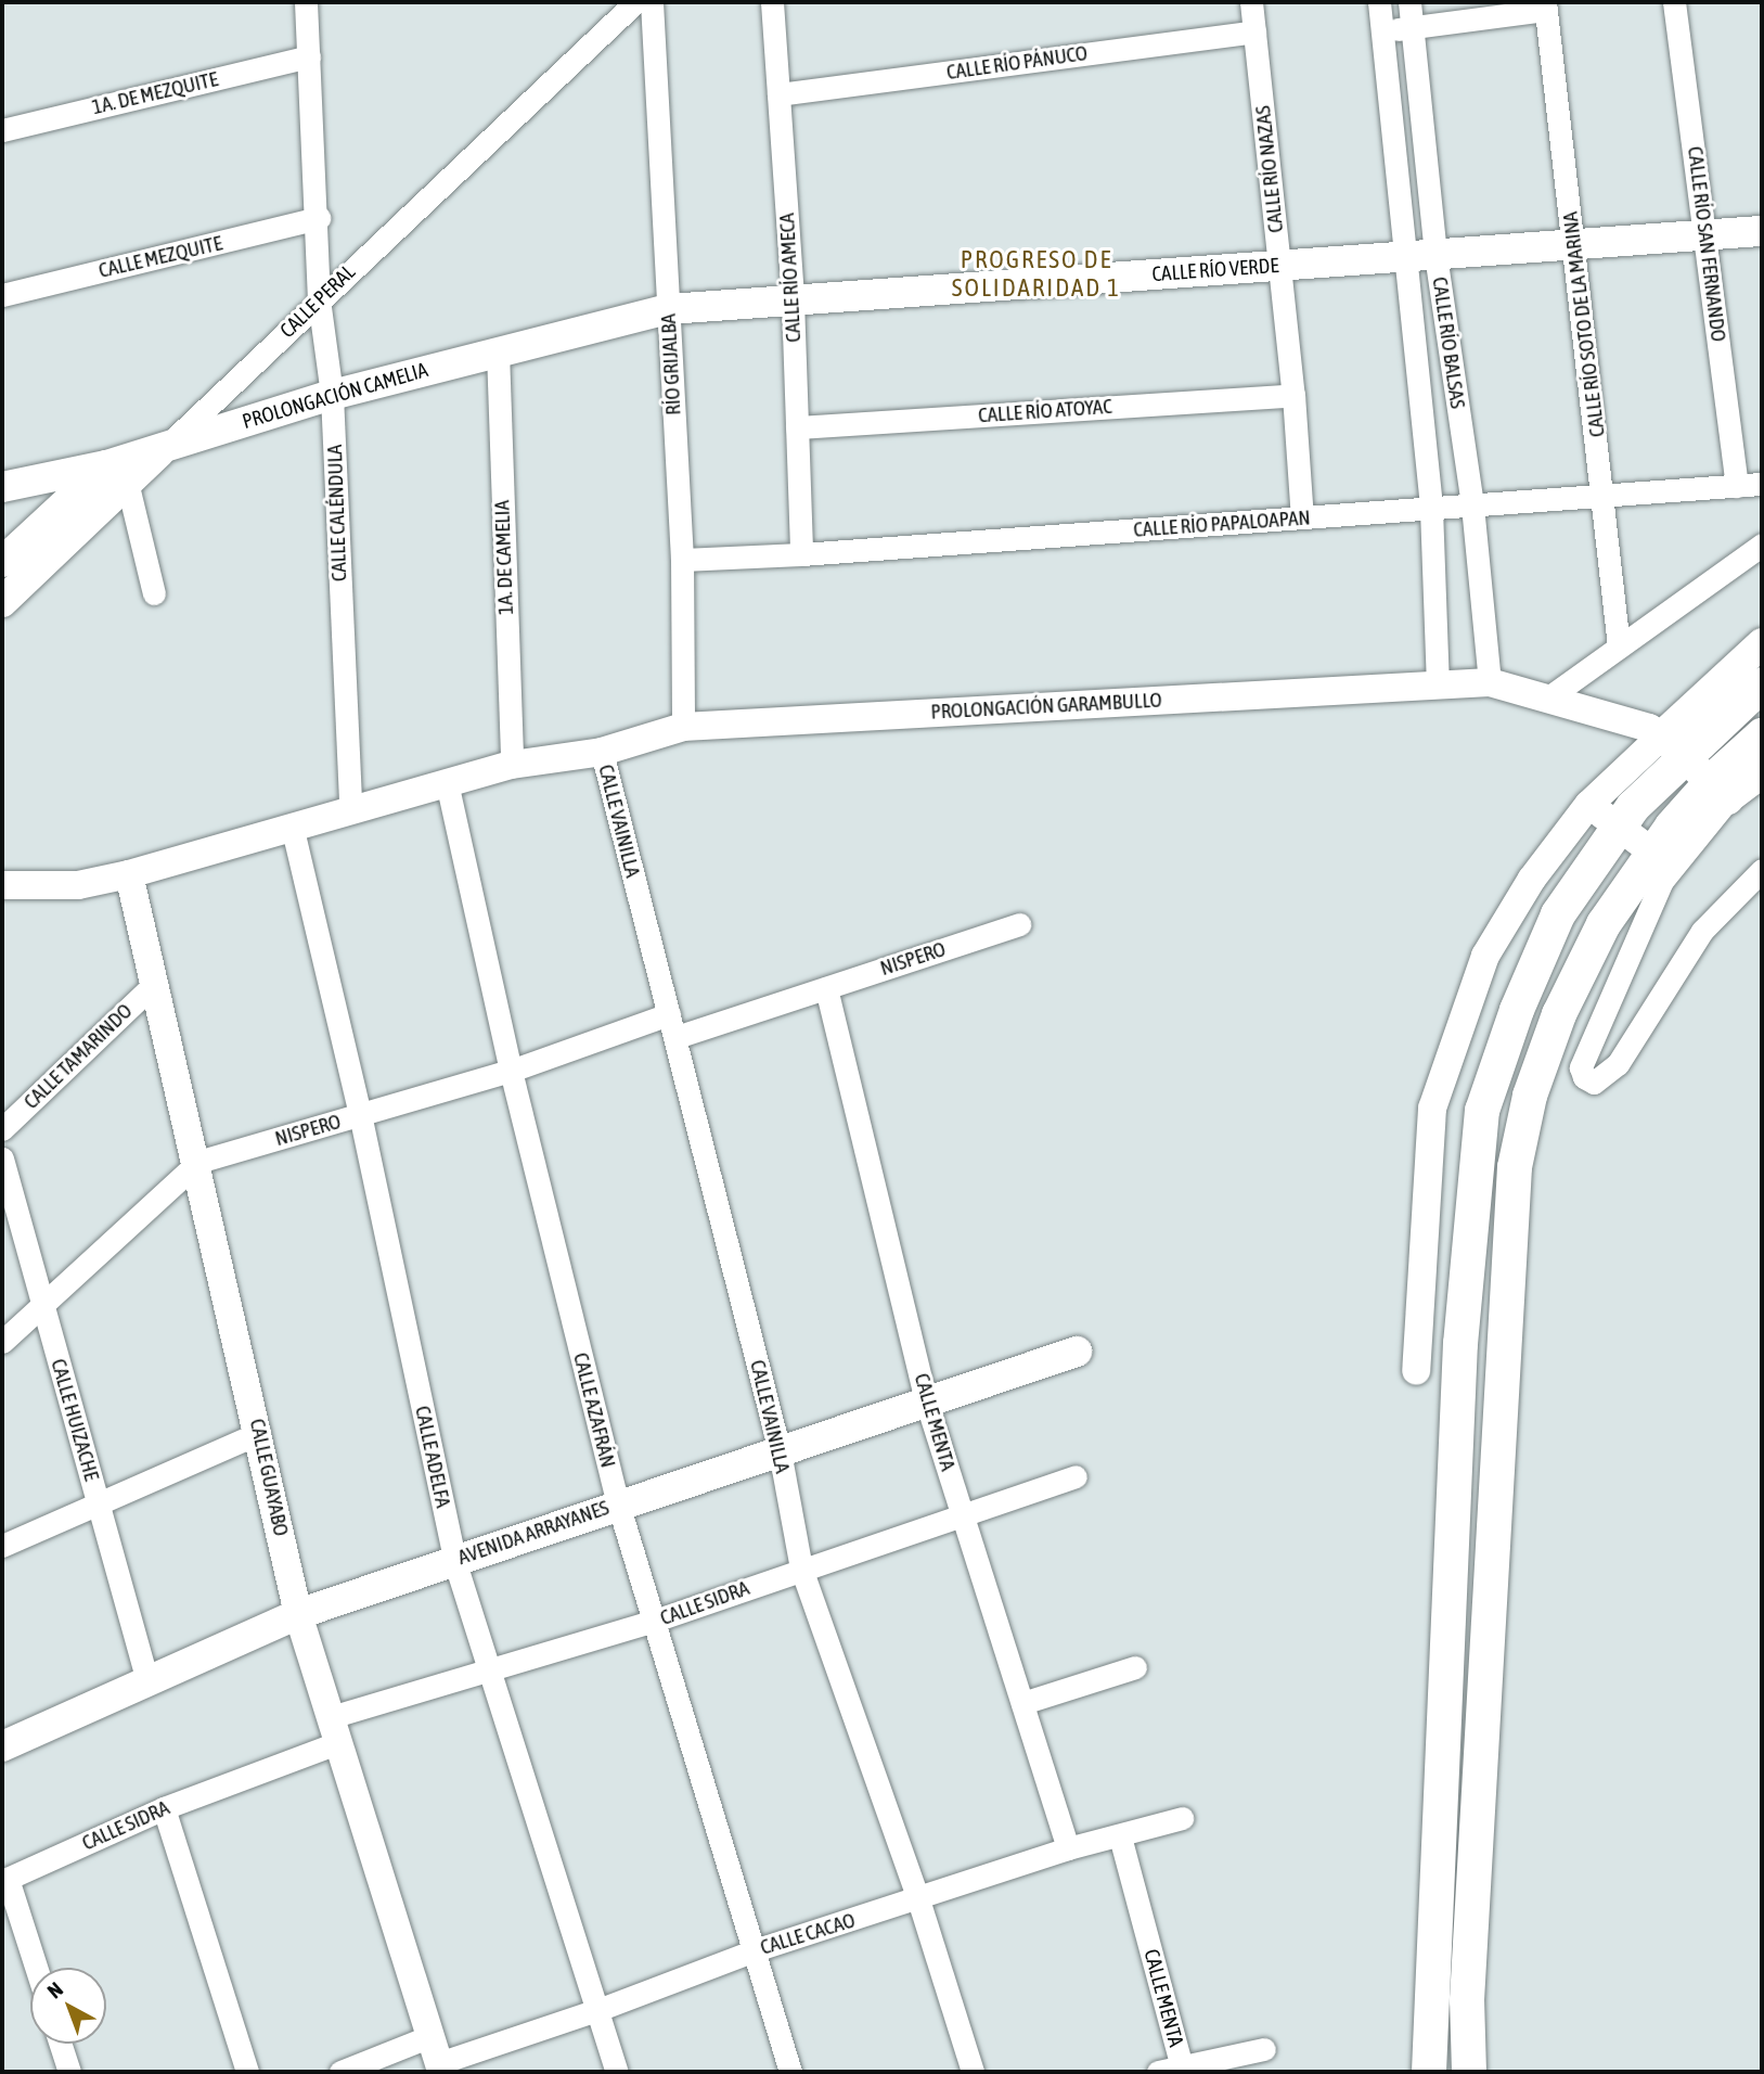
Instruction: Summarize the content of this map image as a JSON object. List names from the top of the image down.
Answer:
{
  "streets": {
    "main road": [
      "CALLE RÍO VERDE",
      "CALLE PERAL",
      "PROLONGACIÓN CAMELIA",
      "AVENIDA ARRAYANES"
    ],
    "street": [
      "CALLE RÍO PÁNUCO",
      "1A. DE MEZQUITE",
      "CALLE RÍO NAZAS",
      "CALLE RÍO SAN FERNANDO",
      "CALLE MEZQUITE",
      "CALLE RÍO AMECA",
      "CALLE RÍO SOTO DE LA MARINA",
      "CALLE RÍO BALSAS",
      "RÍO GRIJALBA",
      "CALLE RÍO ATOYAC",
      "CALLE CALÉNDULA",
      "CALLE RÍO PAPALOAPAN",
      "1A. DE CAMELIA",
      "PROLONGACIÓN GARAMBULLO",
      "CALLE VAINILLA",
      "NISPERO",
      "CALLE TAMARINDO",
      "CALLE AZAFRÁN",
      "CALLE HUIZACHE",
      "CALLE MENTA",
      "CALLE ADELFA",
      "CALLE GUAYABO",
      "CALLE SIDRA",
      "CALLE CACAO"
    ]
  },
  "crossings": [
    ["CALLE RÍO PÁNUCO", "CALLE RÍO NAZAS"],
    ["CALLE RÍO PÁNUCO", "CALLE RÍO AMECA"],
    ["1A. DE MEZQUITE", "CALLE CALÉNDULA"],
    ["CALLE RÍO NAZAS", "CALLE RÍO VERDE"],
    ["CALLE RÍO NAZAS", "CALLE RÍO ATOYAC"],
    ["CALLE RÍO NAZAS", "CALLE RÍO PAPALOAPAN"],
    ["CALLE RÍO SAN FERNANDO", "CALLE RÍO VERDE"],
    ["CALLE RÍO SAN FERNANDO", "CALLE RÍO PAPALOAPAN"],
    ["CALLE MEZQUITE", "CALLE CALÉNDULA"],
    ["CALLE RÍO VERDE", "CALLE RÍO AMECA"],
    ["CALLE RÍO VERDE", "CALLE RÍO SOTO DE LA MARINA"],
    ["CALLE RÍO VERDE", "CALLE RÍO BALSAS"],
    ["CALLE RÍO VERDE", "RÍO GRIJALBA"],
    ["CALLE RÍO VERDE", "PROLONGACIÓN CAMELIA"],
    ["CALLE RÍO AMECA", "CALLE RÍO ATOYAC"],
    ["CALLE RÍO AMECA", "CALLE RÍO PAPALOAPAN"],
    ["CALLE PERAL", "PROLONGACIÓN CAMELIA"],
    ["CALLE PERAL", "CALLE CALÉNDULA"],
    ["CALLE RÍO SOTO DE LA MARINA", "CALLE RÍO PAPALOAPAN"],
    ["CALLE RÍO BALSAS", "CALLE RÍO PAPALOAPAN"],
    ["CALLE RÍO BALSAS", "PROLONGACIÓN GARAMBULLO"],
    ["RÍO GRIJALBA", "PROLONGACIÓN CAMELIA"],
    ["RÍO GRIJALBA", "CALLE RÍO PAPALOAPAN"],
    ["RÍO GRIJALBA", "PROLONGACIÓN GARAMBULLO"],
    ["PROLONGACIÓN CAMELIA", "CALLE CALÉNDULA"],
    ["PROLONGACIÓN CAMELIA", "1A. DE CAMELIA"],
    ["CALLE CALÉNDULA", "PROLONGACIÓN GARAMBULLO"],
    ["1A. DE CAMELIA", "PROLONGACIÓN GARAMBULLO"],
    ["PROLONGACIÓN GARAMBULLO", "CALLE VAINILLA"],
    ["PROLONGACIÓN GARAMBULLO", "CALLE AZAFRÁN"],
    ["PROLONGACIÓN GARAMBULLO", "CALLE ADELFA"],
    ["PROLONGACIÓN GARAMBULLO", "CALLE GUAYABO"],
    ["CALLE VAINILLA", "NISPERO"],
    ["CALLE VAINILLA", "AVENIDA ARRAYANES"],
    ["CALLE VAINILLA", "CALLE SIDRA"],
    ["CALLE VAINILLA", "CALLE CACAO"],
    ["NISPERO", "CALLE AZAFRÁN"],
    ["NISPERO", "CALLE HUIZACHE"],
    ["NISPERO", "CALLE MENTA"],
    ["NISPERO", "CALLE ADELFA"],
    ["NISPERO", "CALLE GUAYABO"],
    ["CALLE TAMARINDO", "CALLE GUAYABO"],
    ["CALLE AZAFRÁN", "AVENIDA ARRAYANES"],
    ["CALLE AZAFRÁN", "CALLE SIDRA"],
    ["CALLE AZAFRÁN", "CALLE CACAO"],
    ["CALLE HUIZACHE", "AVENIDA ARRAYANES"],
    ["CALLE MENTA", "AVENIDA ARRAYANES"],
    ["CALLE MENTA", "CALLE SIDRA"],
    ["CALLE MENTA", "CALLE CACAO"],
    ["CALLE ADELFA", "AVENIDA ARRAYANES"],
    ["CALLE ADELFA", "CALLE SIDRA"],
    ["CALLE ADELFA", "CALLE CACAO"],
    ["CALLE GUAYABO", "AVENIDA ARRAYANES"],
    ["CALLE GUAYABO", "CALLE SIDRA"],
    ["CALLE GUAYABO", "CALLE CACAO"]
  ],
  "districts": ["PROGRESO DE SOLIDARIDAD 1"],
  "north": "top left"
}
